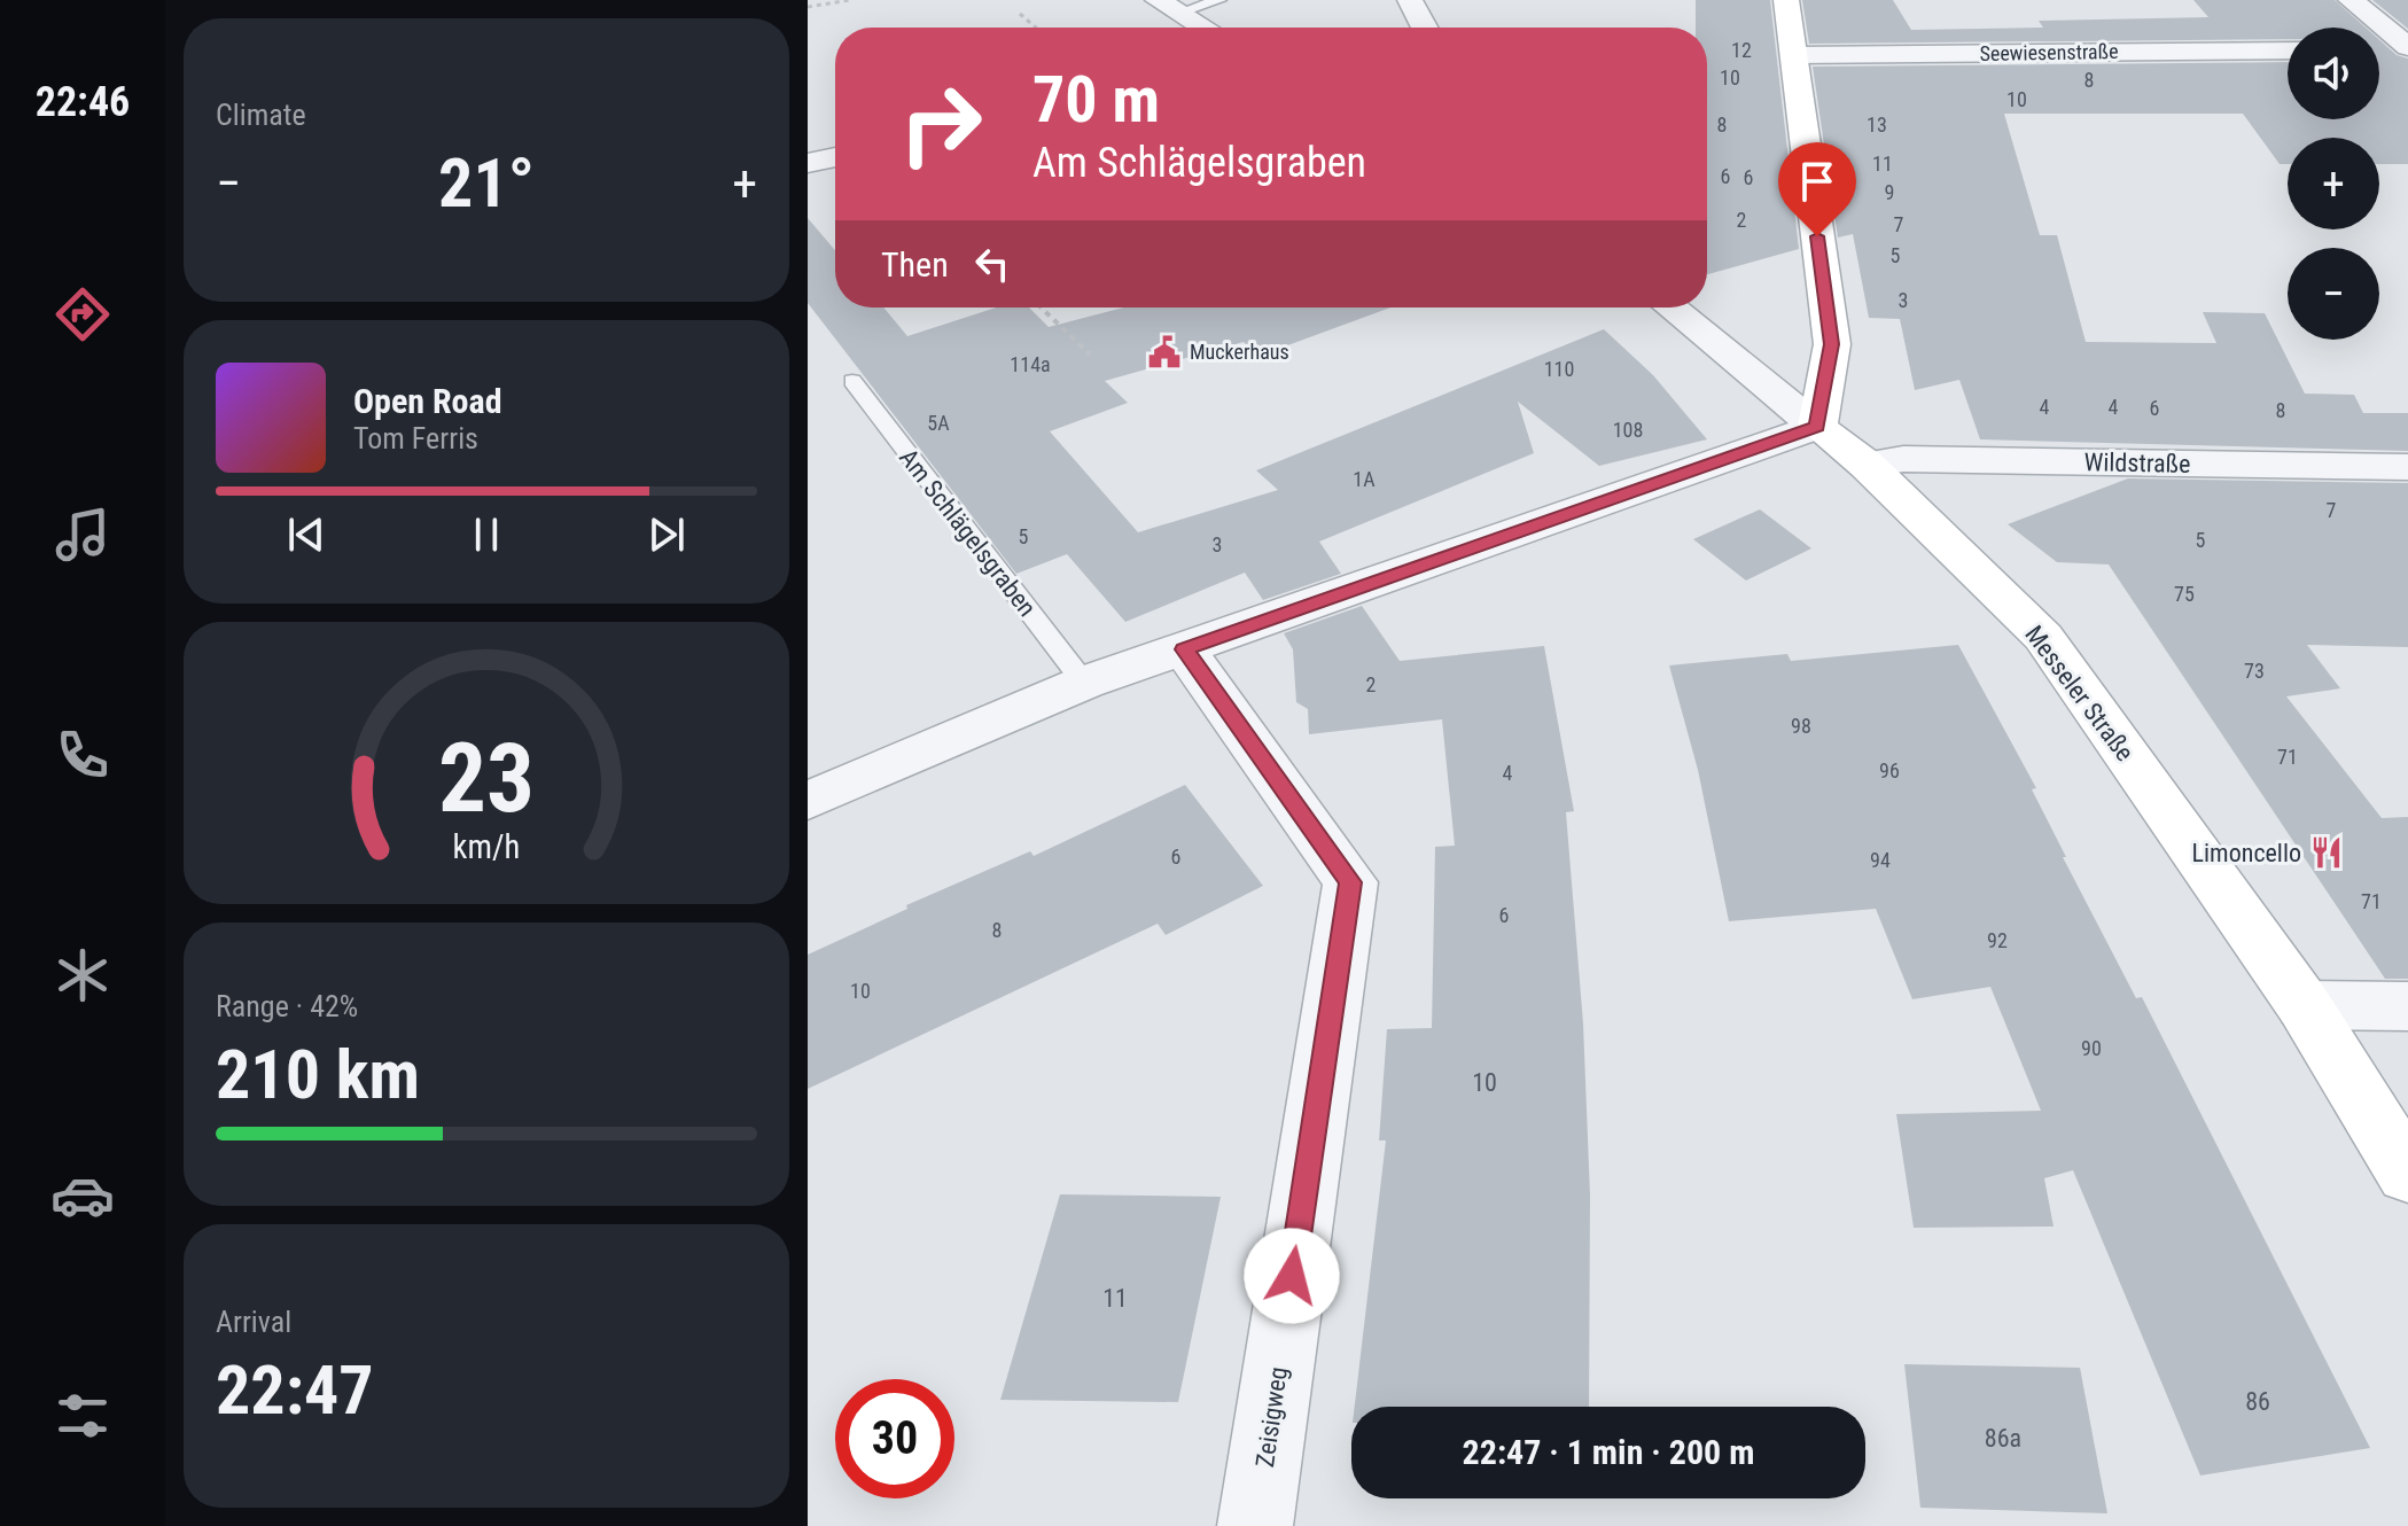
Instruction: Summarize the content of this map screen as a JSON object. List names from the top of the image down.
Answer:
{
  "streets": {
    "street": [
      "Seewiesenstraße",
      "Wildstraße",
      "Messeler Straße",
      "Zeisigweg"
    ],
    "lane": ["Am Schlägelsgraben"]
  },
  "crossings": [
    ["Wildstraße", "Messeler Straße"]
  ],
  "places": {
    "public building": ["Muckerhaus"],
    "restaurant": ["Limoncello"]
  },
  "house_numbers": [
    "12",
    "10",
    "8",
    "10",
    "8",
    "13",
    "11",
    "6",
    "6",
    "9",
    "2",
    "7",
    "5",
    "3",
    "114a",
    "110",
    "4",
    "4",
    "6",
    "8",
    "5A",
    "108",
    "1A",
    "7",
    "5",
    "5",
    "3",
    "75",
    "73",
    "2",
    "98",
    "71",
    "96",
    "4",
    "6",
    "94",
    "71",
    "6",
    "8",
    "92",
    "10",
    "90",
    "10",
    "11",
    "86",
    "86a"
  ],
  "page": {
    "tabs": "22:46",
    "tile": [
      "Climate",
      ["Range · 42%", "210 km"],
      ["Arrival", "22:47"]
    ],
    "map_buttons": ["+", "−"],
    "turn": ["70 m", "Am Schlägelsgraben"],
    "heat": ["−", "21°", "+"],
    "then": "Then",
    "song": ["Open Road", "Tom Ferris"],
    "limit": "30",
    "trip": "22:47 · 1 min · 200 m",
    "gauge": ["23", "km/h"]
  }
}
